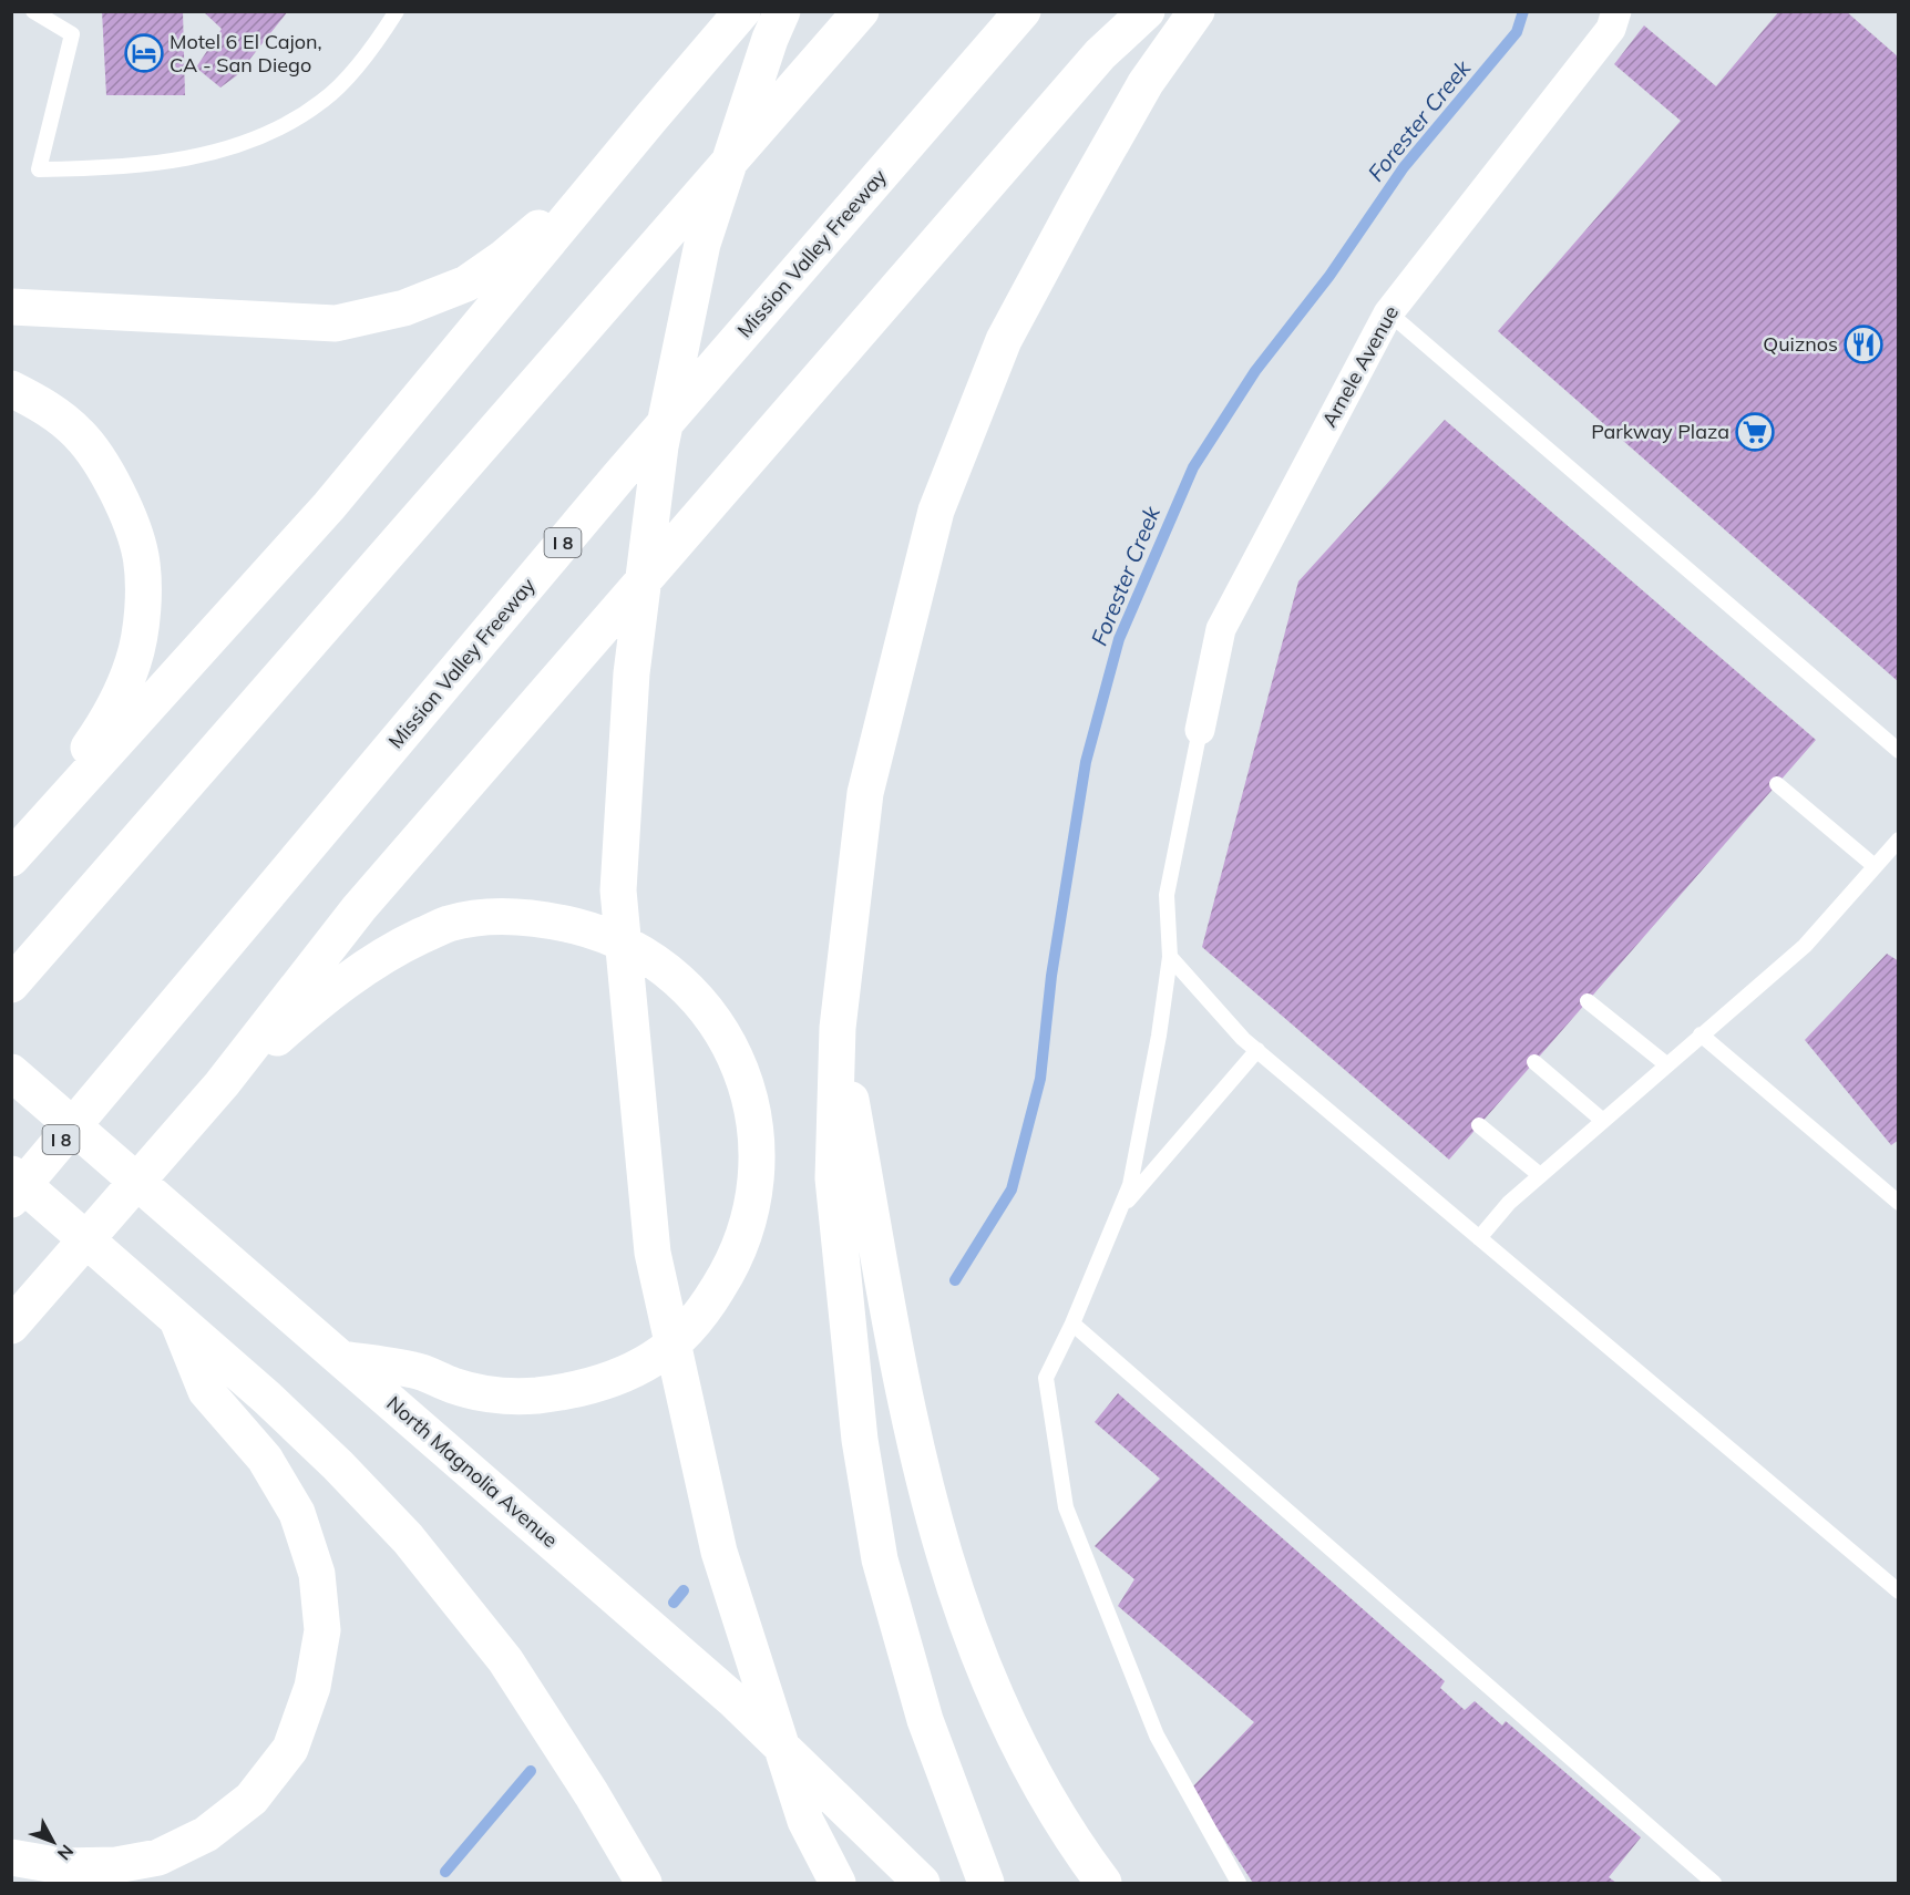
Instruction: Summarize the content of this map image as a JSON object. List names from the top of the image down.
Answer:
{
  "streets": {
    "highway": ["Mission Valley Freeway", "I 8", "North Magnolia Avenue"],
    "street": ["Arnele Avenue"]
  },
  "water": ["Forester Creek"],
  "places": {
    "hotel": ["Motel 6 El Cajon, CA - San Diego"],
    "restaurant": ["Quiznos"],
    "supermarket": ["Parkway Plaza"]
  },
  "north": "bottom right"
}
